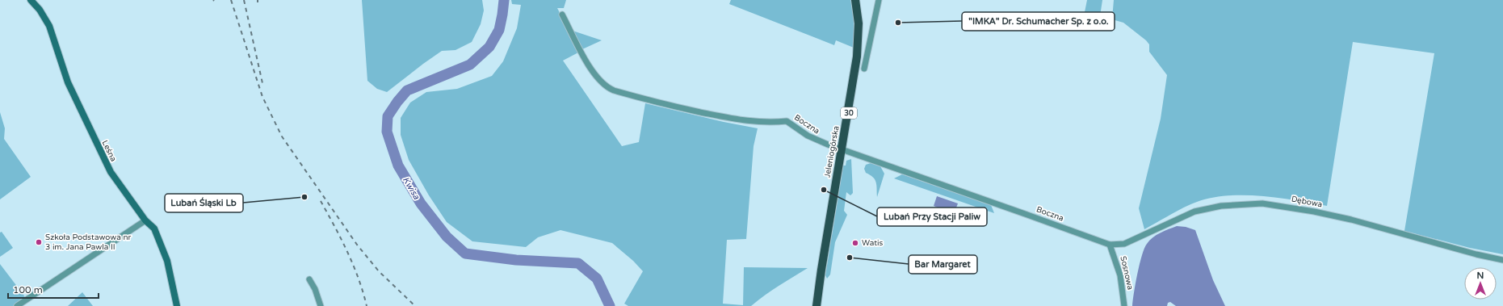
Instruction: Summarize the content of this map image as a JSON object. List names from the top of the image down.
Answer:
{
  "streets": {
    "main road": ["30", "Leśna", "Jeleniogórska"],
    "street": ["Boczna", "Dębowa", "Sosnowa"]
  },
  "crossings": [
    ["Boczna", "Jeleniogórska"],
    ["Boczna", "Dębowa"],
    ["Boczna", "Sosnowa"],
    ["Dębowa", "Sosnowa"]
  ],
  "water": ["Kwisa"],
  "places": [
    "\"IMKA\" Dr. Schumacher Sp. z o.o.",
    "Lubań Przy Stacji Paliw",
    "Lubań Śląski Lb",
    "Szkoła Podstawowa nr 3 im. Jana Pawla II",
    "Watis",
    "Bar Margaret"
  ],
  "scale_bar": "100 m",
  "north": "top"
}
